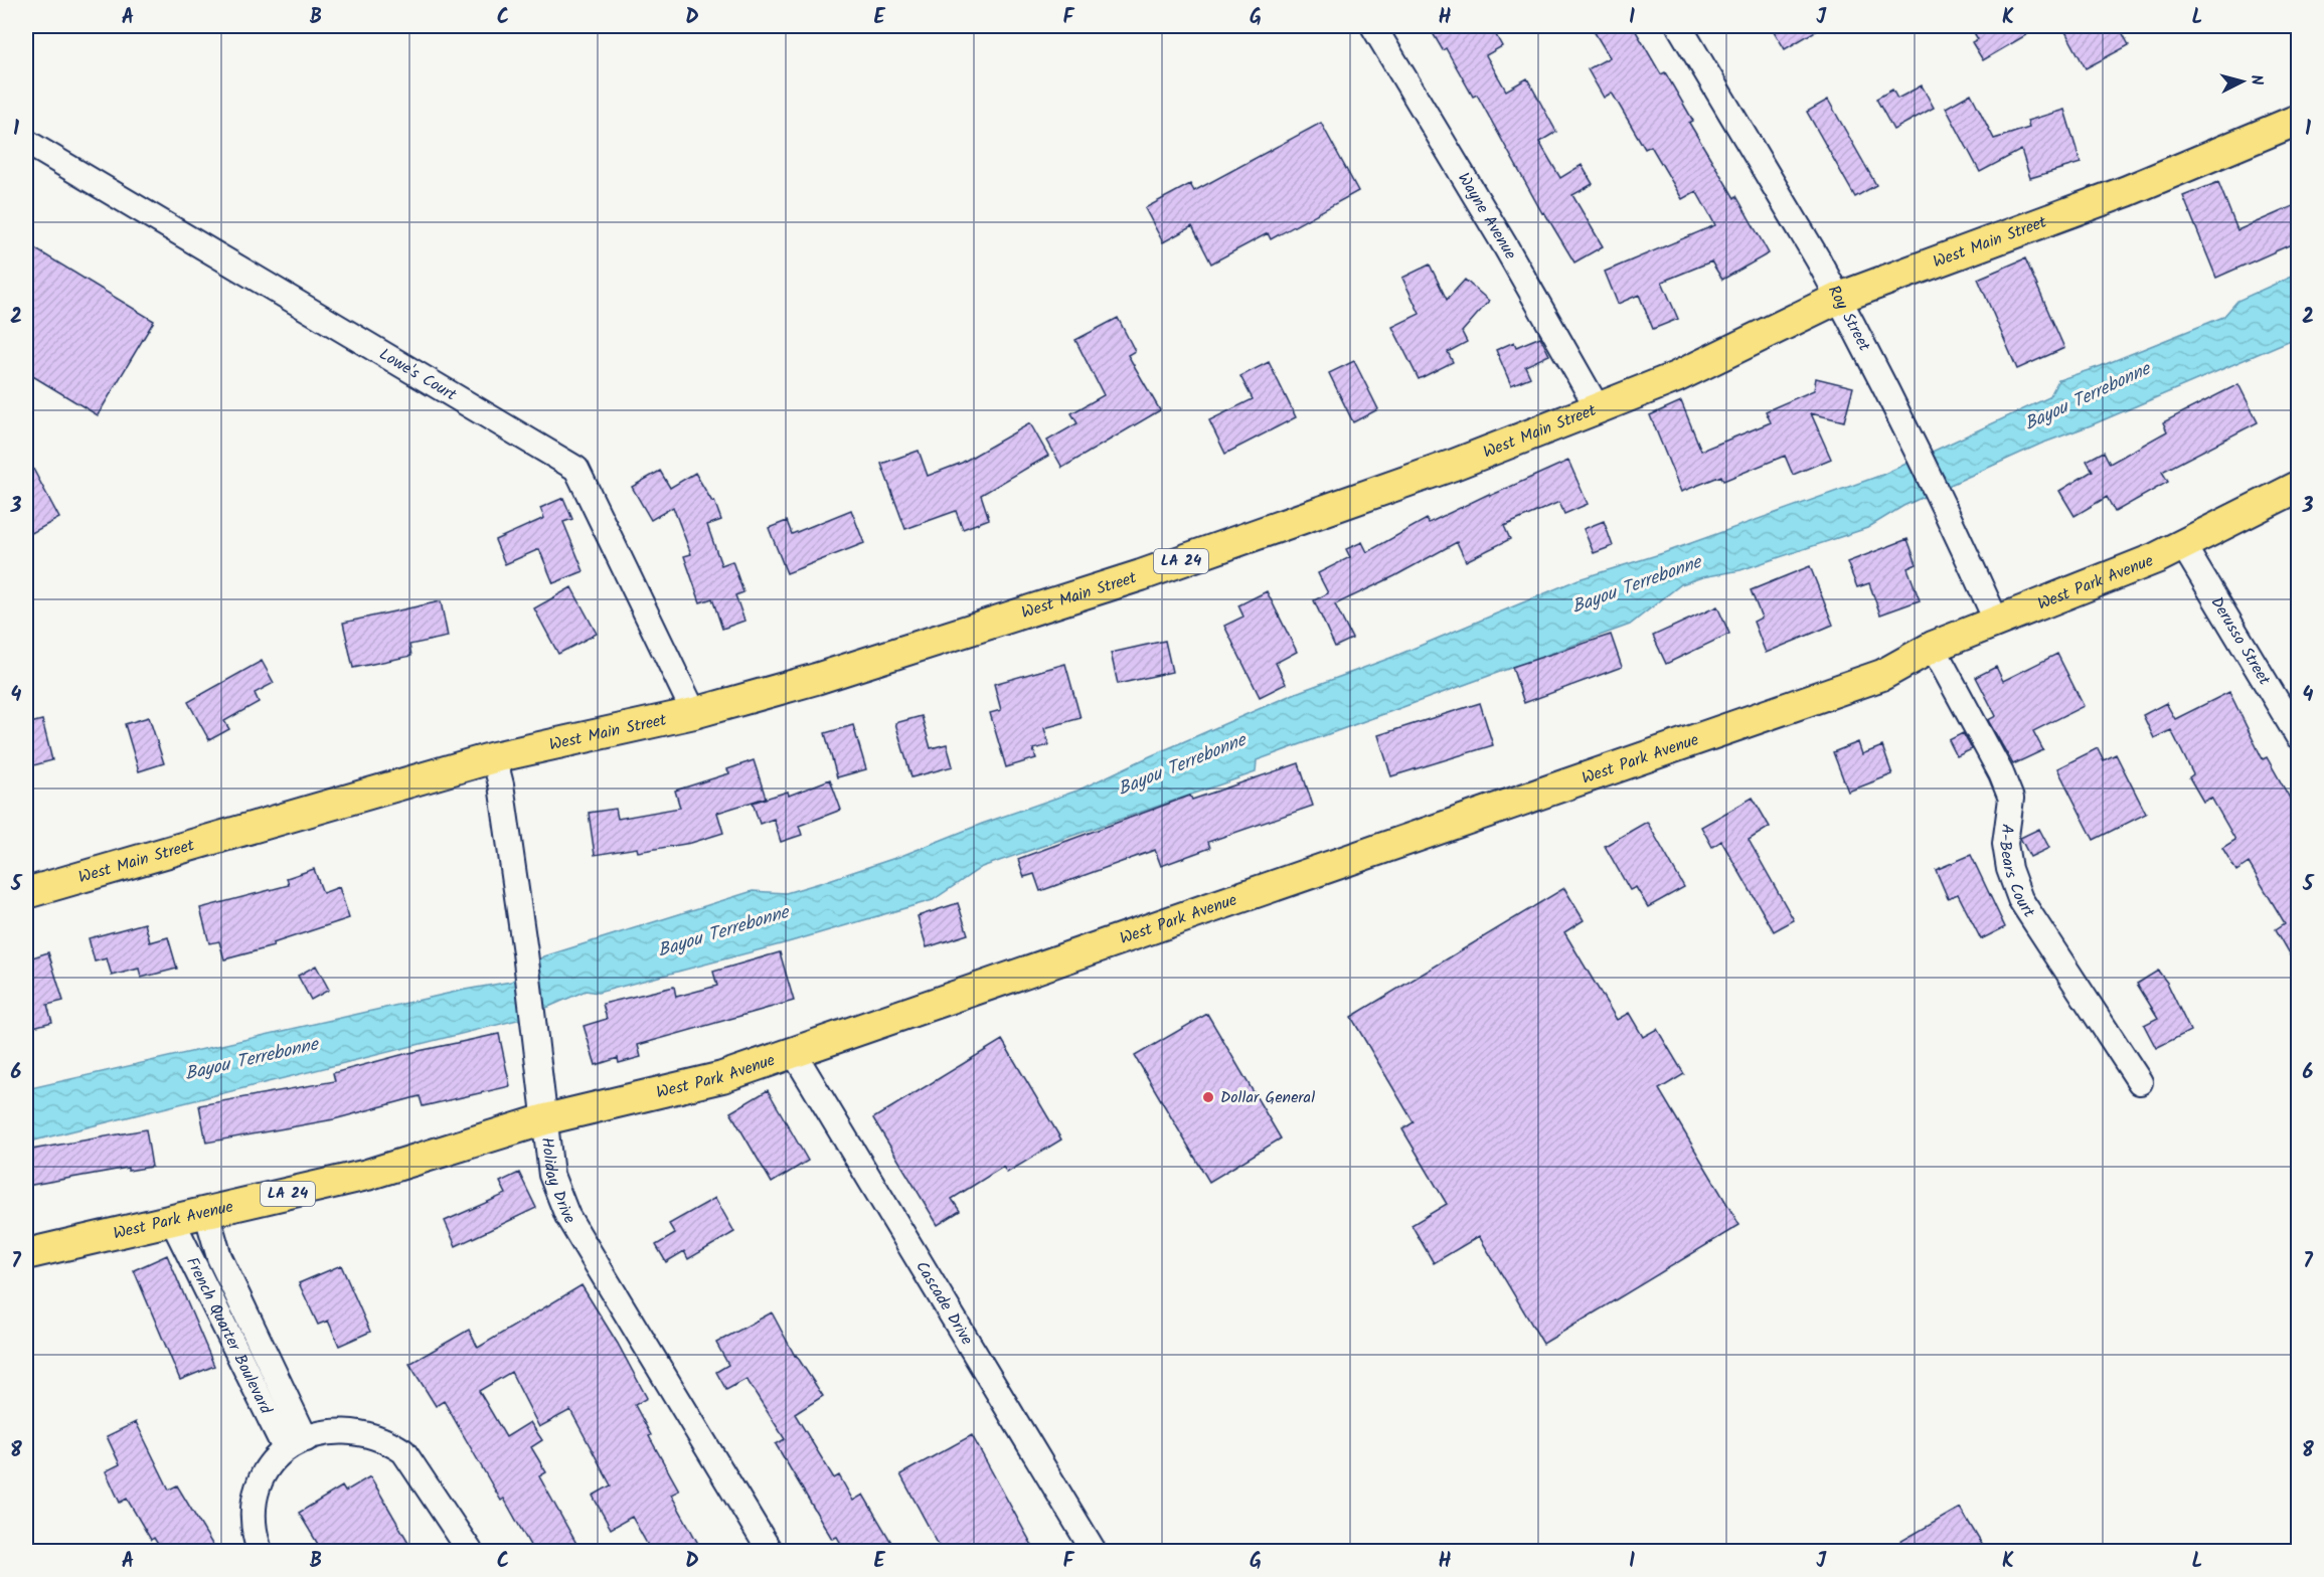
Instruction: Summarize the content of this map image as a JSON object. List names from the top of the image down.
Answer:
{
  "streets": {
    "main road": ["West Main Street", "LA 24", "West Park Avenue"],
    "street": [
      "Wayne Avenue",
      "Roy Street",
      "Lowe's Court",
      "Derusso Street",
      "A-Bears Court",
      "Holiday Drive",
      "Cascade Drive",
      "French Quarter Boulevard"
    ]
  },
  "crossings": [
    ["Wayne Avenue", "West Main Street"],
    ["West Main Street", "Roy Street"],
    ["West Main Street", "Lowe's Court"],
    ["West Main Street", "Holiday Drive"],
    ["Roy Street", "West Park Avenue"],
    ["West Park Avenue", "Derusso Street"],
    ["West Park Avenue", "A-Bears Court"],
    ["West Park Avenue", "Holiday Drive"],
    ["West Park Avenue", "Cascade Drive"],
    ["West Park Avenue", "French Quarter Boulevard"]
  ],
  "water": ["Bayou Terrebonne"],
  "places": ["Dollar General"],
  "north": "right",
  "grid": {
    "columns": [
      "A",
      "B",
      "C",
      "D",
      "E",
      "F",
      "G",
      "H",
      "I",
      "J",
      "K",
      "L"
    ],
    "rows": [
      "1",
      "2",
      "3",
      "4",
      "5",
      "6",
      "7",
      "8"
    ]
  }
}
